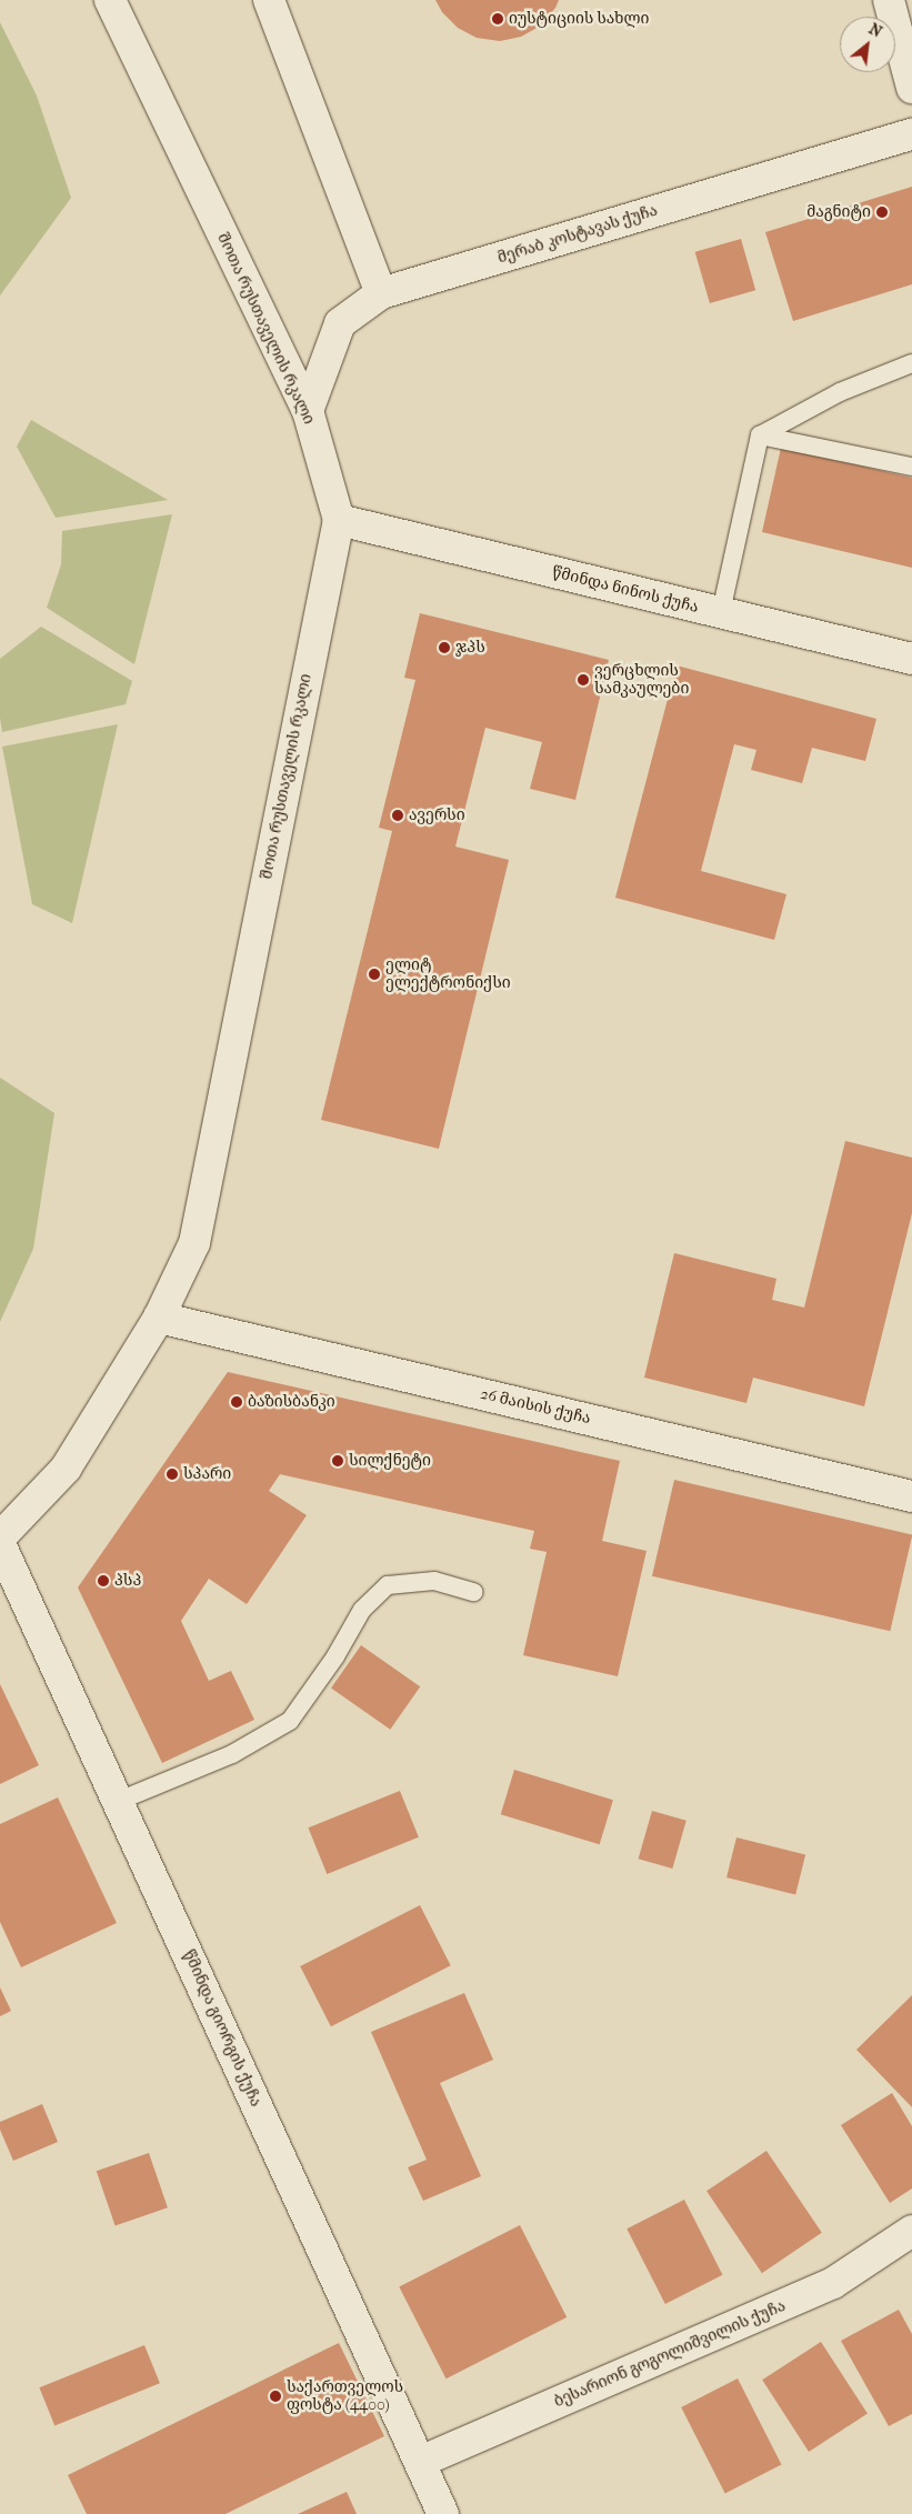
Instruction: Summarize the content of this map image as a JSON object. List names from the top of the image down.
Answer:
{
  "streets": {
    "main road": [
      "მერაბ კოსტავას ქუჩა",
      "შოთა რუსთაველის რკალი",
      "წმინდა ნინოს ქუჩა",
      "26 მაისის ქუჩა",
      "წმინდა გიორგის ქუჩა",
      "ბესარიონ გოგოლიშვილის ქუჩა"
    ]
  },
  "crossings": [
    ["მერაბ კოსტავას ქუჩა", "შოთა რუსთაველის რკალი"],
    ["შოთა რუსთაველის რკალი", "წმინდა ნინოს ქუჩა"],
    ["შოთა რუსთაველის რკალი", "26 მაისის ქუჩა"],
    ["წმინდა გიორგის ქუჩა", "ბესარიონ გოგოლიშვილის ქუჩა"]
  ],
  "places": [
    "იუსტიციის სახლი",
    "მაგნიტი",
    "ჯპს",
    "ვერცხლის სამკაულები",
    "ავერსი",
    "ელიტ ელექტრონიქსი",
    "ბაზისბანკი",
    "სილქნეტი",
    "სპარი",
    "პსპ",
    "საქართველოს ფოსტა (4400)"
  ],
  "north": "top right"
}
